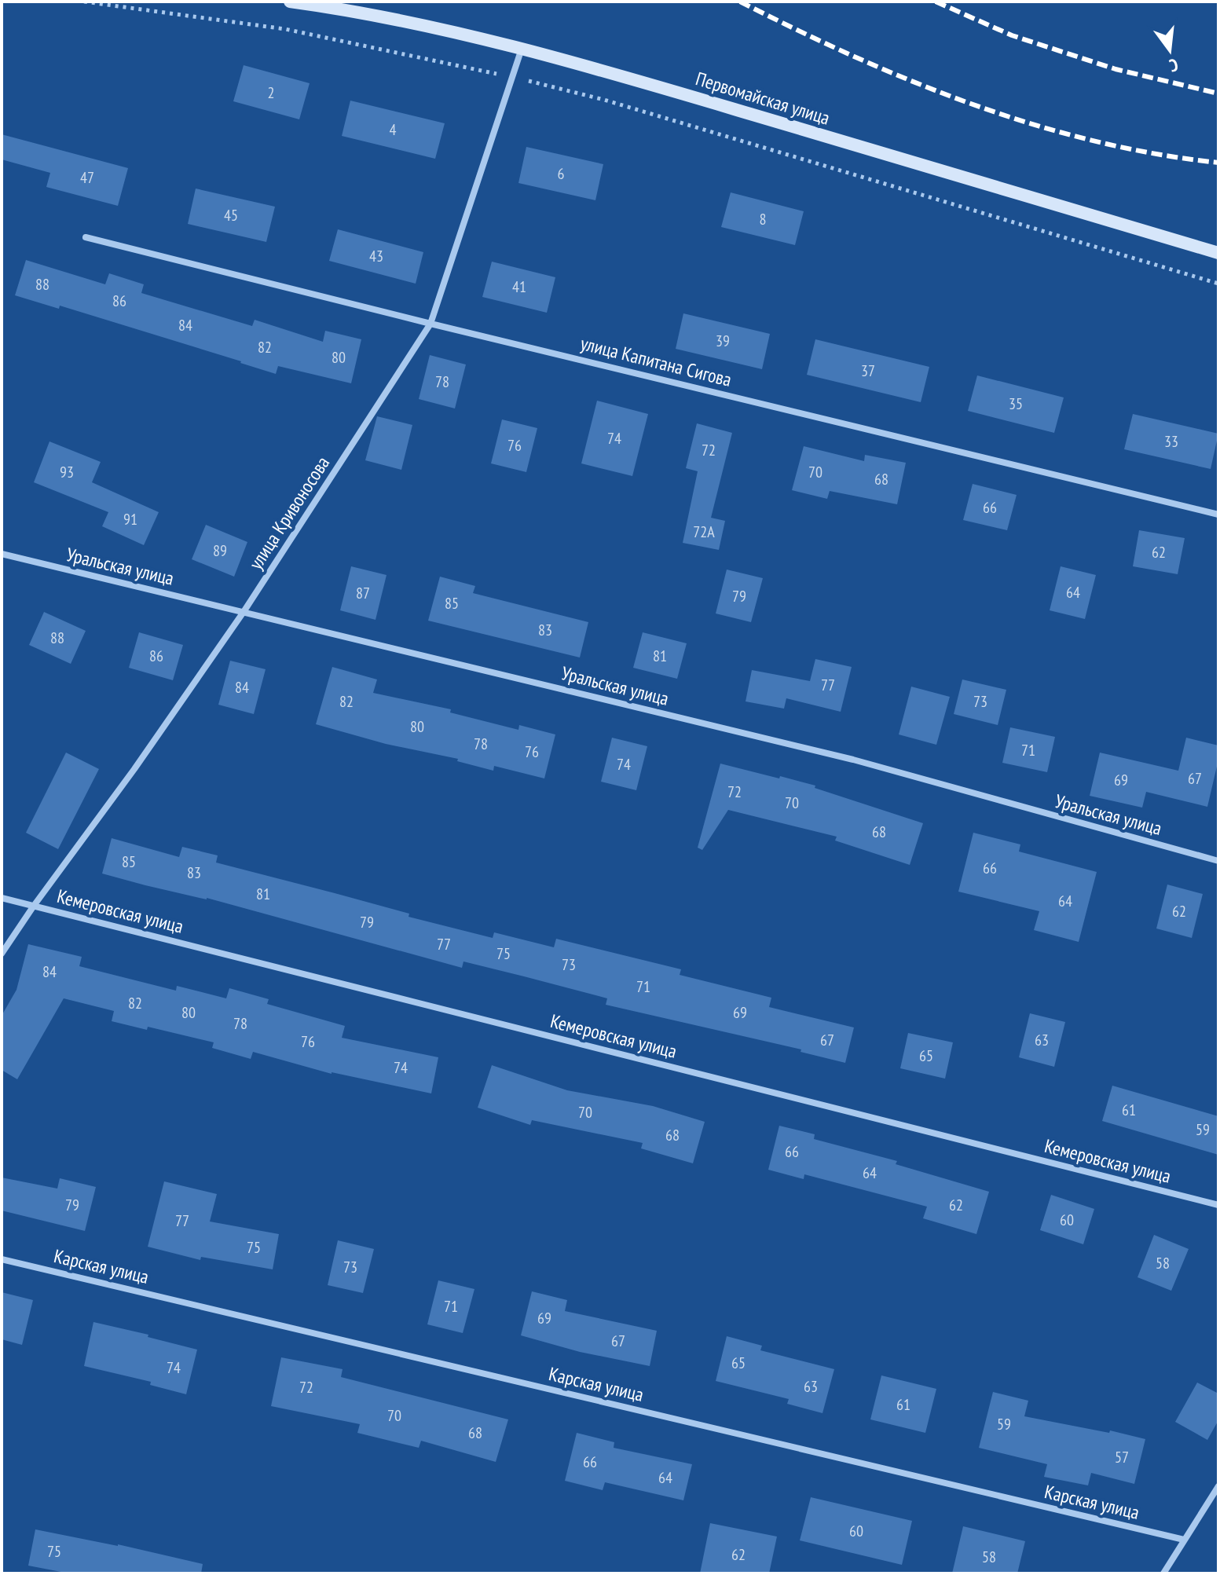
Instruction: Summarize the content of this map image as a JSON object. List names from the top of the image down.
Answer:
{
  "streets": {
    "main road": ["Первомайская улица"],
    "street": [
      "улица Капитана Сигова",
      "улица Кривоносова",
      "Уральская улица",
      "Кемеровская улица",
      "Карская улица"
    ]
  },
  "crossings": [
    ["Первомайская улица", "улица Кривоносова"],
    ["улица Капитана Сигова", "улица Кривоносова"],
    ["улица Кривоносова", "Уральская улица"],
    ["улица Кривоносова", "Кемеровская улица"]
  ],
  "house_numbers": [
    "2",
    "4",
    "6",
    "47",
    "45",
    "8",
    "43",
    "88",
    "41",
    "86",
    "84",
    "39",
    "82",
    "80",
    "37",
    "78",
    "35",
    "74",
    "33",
    "76",
    "72",
    "93",
    "70",
    "68",
    "66",
    "91",
    "72А",
    "89",
    "62",
    "64",
    "87",
    "79",
    "85",
    "83",
    "88",
    "86",
    "81",
    "77",
    "84",
    "82",
    "73",
    "80",
    "78",
    "71",
    "76",
    "74",
    "67",
    "69",
    "72",
    "70",
    "68",
    "85",
    "66",
    "83",
    "81",
    "64",
    "62",
    "79",
    "77",
    "75",
    "73",
    "84",
    "71",
    "82",
    "80",
    "69",
    "78",
    "67",
    "63",
    "76",
    "65",
    "74",
    "61",
    "70",
    "59",
    "68",
    "66",
    "64",
    "79",
    "62",
    "60",
    "77",
    "75",
    "58",
    "73",
    "71",
    "69",
    "67",
    "65",
    "74",
    "63",
    "72",
    "61",
    "70",
    "59",
    "68",
    "57",
    "66",
    "64",
    "60",
    "75",
    "62",
    "58"
  ],
  "north": "bottom"
}
